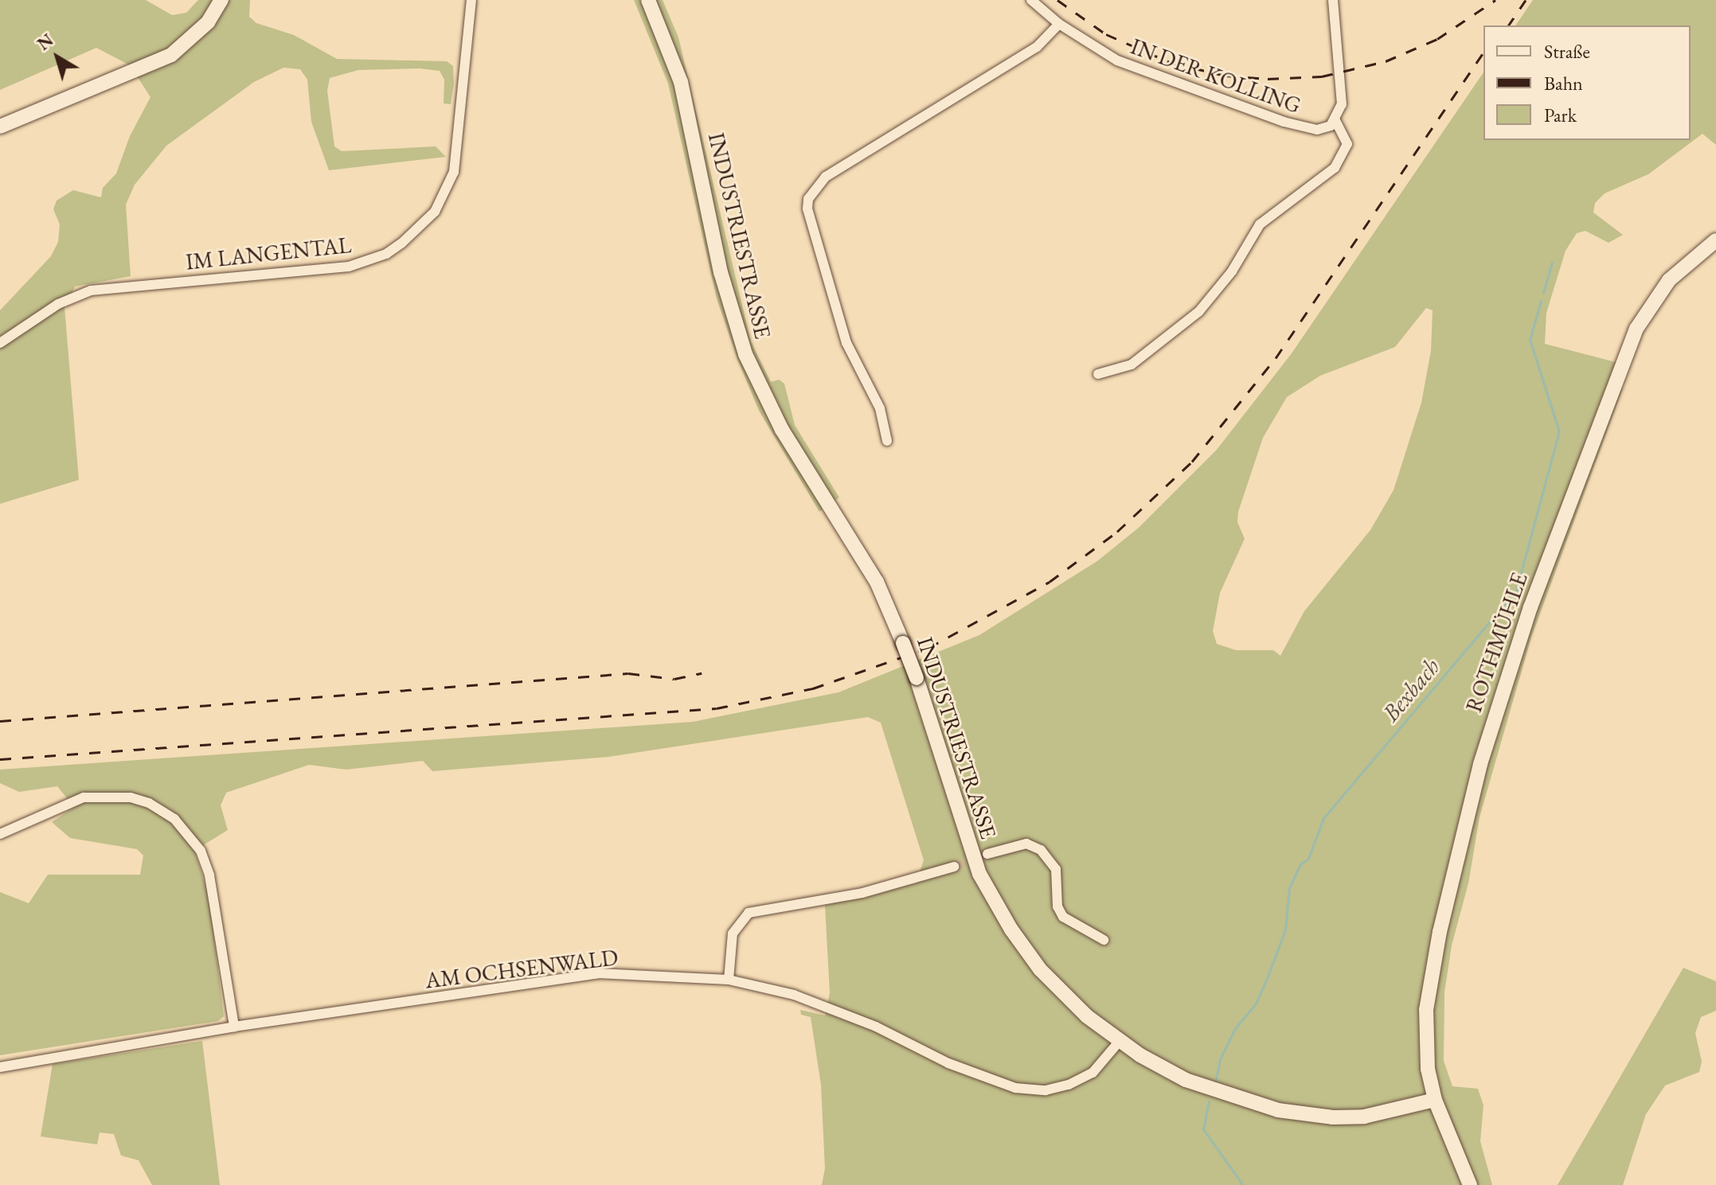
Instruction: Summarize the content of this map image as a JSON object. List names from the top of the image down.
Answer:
{
  "streets": {
    "street": [
      "IN DER KOLLING",
      "INDUSTRIESTRASSE",
      "IM LANGENTAL",
      "ROTHMÜHLE",
      "AM OCHSENWALD"
    ]
  },
  "crossings": [
    ["INDUSTRIESTRASSE", "ROTHMÜHLE"],
    ["INDUSTRIESTRASSE", "AM OCHSENWALD"]
  ],
  "water": ["Bexbach"],
  "legend": ["Straße", "Bahn", "Park"],
  "north": "top left"
}
